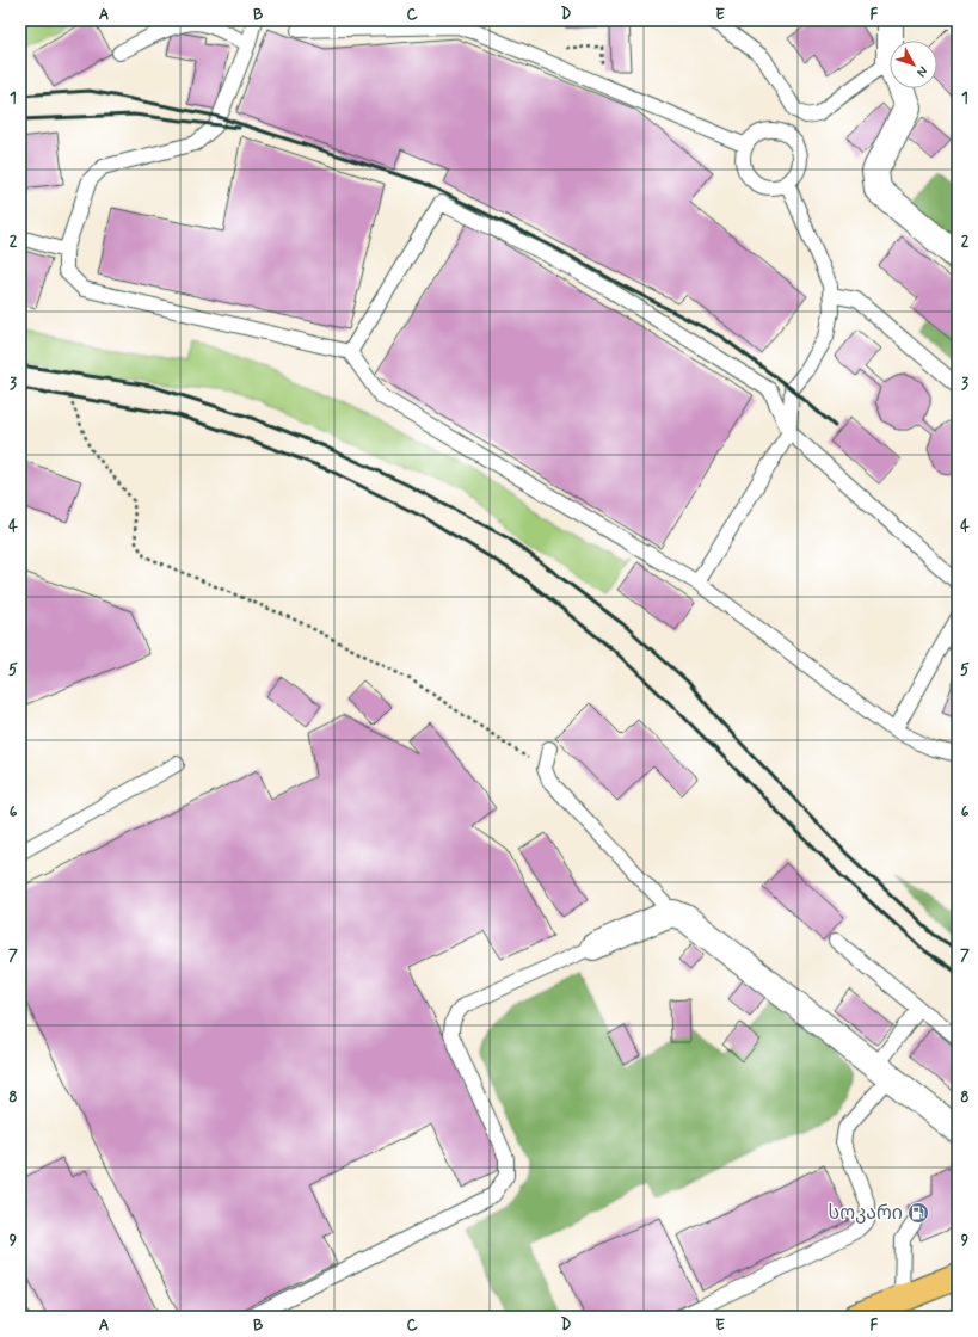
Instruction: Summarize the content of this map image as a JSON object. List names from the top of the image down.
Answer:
{
  "places": {
    "fuel station": ["სოკარი"]
  },
  "north": "bottom right",
  "grid": {
    "columns": [
      "A",
      "B",
      "C",
      "D",
      "E",
      "F"
    ],
    "rows": [
      "1",
      "2",
      "3",
      "4",
      "5",
      "6",
      "7",
      "8",
      "9"
    ]
  }
}
